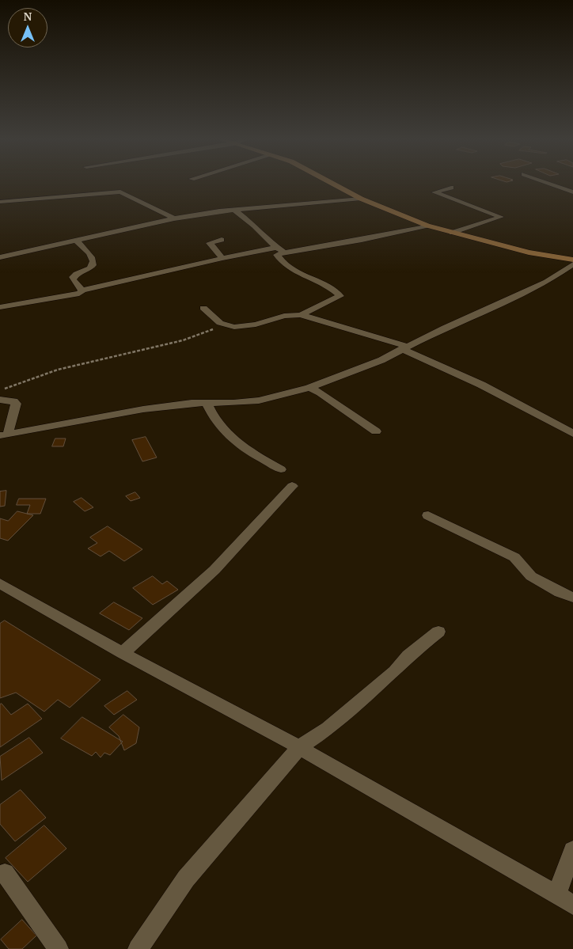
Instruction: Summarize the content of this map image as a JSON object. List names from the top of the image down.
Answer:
{
  "north": "top"
}
